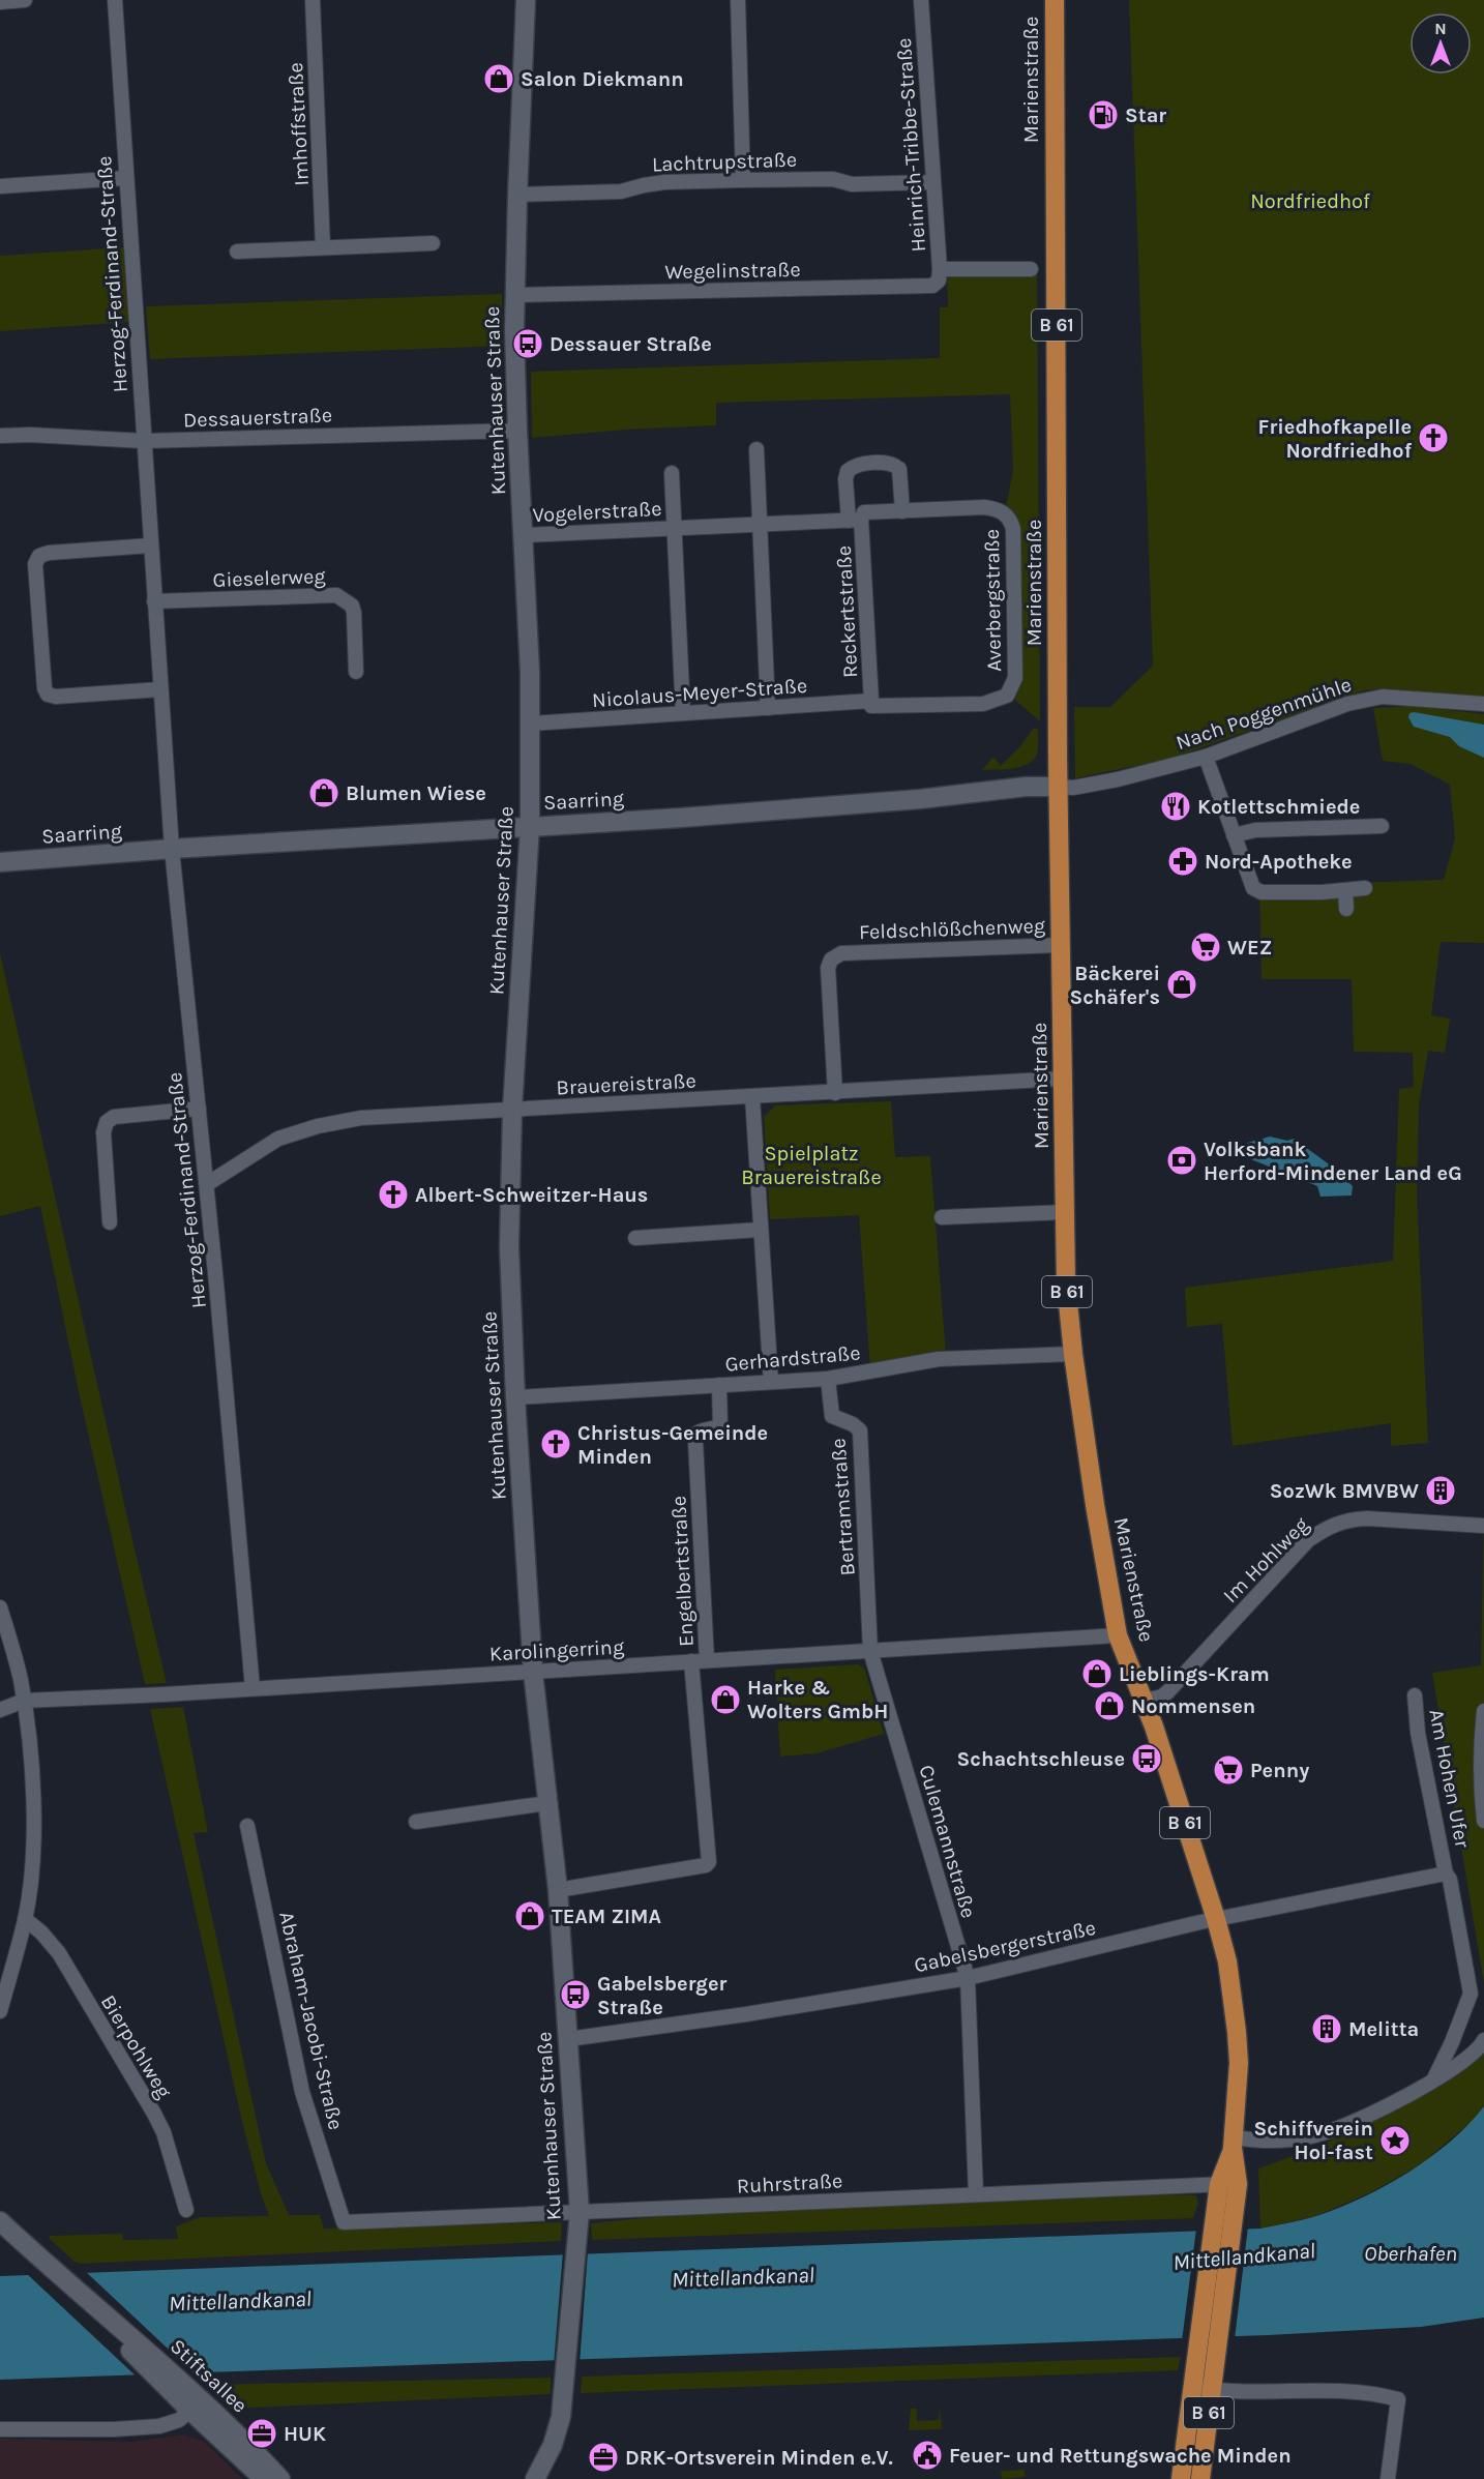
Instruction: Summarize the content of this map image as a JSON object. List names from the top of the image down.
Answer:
{
  "streets": {
    "main road": ["Marienstraße", "B 61"],
    "street": [
      "Imhoffstraße",
      "Heinrich-Tribbe-Straße",
      "Lachtrupstraße",
      "Wegelinstraße",
      "Herzog-Ferdinand-Straße",
      "Kutenhauser Straße",
      "Dessauerstraße",
      "Vogelerstraße",
      "Gieselerweg",
      "Averbergstraße",
      "Reckertstraße",
      "Nicolaus-Meyer-Straße",
      "Nach Poggenmühle",
      "Saarring",
      "Feldschlößchenweg",
      "Brauereistraße",
      "Gerhardstraße",
      "Bertramstraße",
      "Im Hohlweg",
      "Engelbertstraße",
      "Karolingerring",
      "Am Hohen Ufer",
      "Culemannstraße",
      "Gabelsbergerstraße",
      "Abraham-Jacobi-Straße",
      "Bierpohlweg",
      "Ruhrstraße",
      "Stiftsallee"
    ]
  },
  "crossings": [
    ["Marienstraße", "Nach Poggenmühle"],
    ["Marienstraße", "Saarring"],
    ["Marienstraße", "Feldschlößchenweg"],
    ["Marienstraße", "Brauereistraße"],
    ["Marienstraße", "Gerhardstraße"],
    ["Marienstraße", "Im Hohlweg"],
    ["Marienstraße", "Karolingerring"],
    ["Marienstraße", "Gabelsbergerstraße"],
    ["Marienstraße", "Ruhrstraße"],
    ["Heinrich-Tribbe-Straße", "Lachtrupstraße"],
    ["Heinrich-Tribbe-Straße", "Wegelinstraße"],
    ["Lachtrupstraße", "Kutenhauser Straße"],
    ["Wegelinstraße", "Kutenhauser Straße"],
    ["Herzog-Ferdinand-Straße", "Dessauerstraße"],
    ["Herzog-Ferdinand-Straße", "Gieselerweg"],
    ["Herzog-Ferdinand-Straße", "Saarring"],
    ["Herzog-Ferdinand-Straße", "Brauereistraße"],
    ["Herzog-Ferdinand-Straße", "Karolingerring"],
    ["Kutenhauser Straße", "Dessauerstraße"],
    ["Kutenhauser Straße", "Vogelerstraße"],
    ["Kutenhauser Straße", "Nicolaus-Meyer-Straße"],
    ["Kutenhauser Straße", "Saarring"],
    ["Kutenhauser Straße", "Brauereistraße"],
    ["Kutenhauser Straße", "Gerhardstraße"],
    ["Kutenhauser Straße", "Karolingerring"],
    ["Kutenhauser Straße", "Gabelsbergerstraße"],
    ["Kutenhauser Straße", "Ruhrstraße"],
    ["Vogelerstraße", "Averbergstraße"],
    ["Vogelerstraße", "Reckertstraße"],
    ["Averbergstraße", "Reckertstraße"],
    ["Averbergstraße", "Nicolaus-Meyer-Straße"],
    ["Reckertstraße", "Nicolaus-Meyer-Straße"],
    ["Nach Poggenmühle", "Saarring"],
    ["Feldschlößchenweg", "Brauereistraße"],
    ["Gerhardstraße", "Bertramstraße"],
    ["Gerhardstraße", "Engelbertstraße"],
    ["Bertramstraße", "Karolingerring"],
    ["Bertramstraße", "Culemannstraße"],
    ["Engelbertstraße", "Karolingerring"],
    ["Karolingerring", "Culemannstraße"],
    ["Am Hohen Ufer", "Gabelsbergerstraße"],
    ["Culemannstraße", "Gabelsbergerstraße"],
    ["Culemannstraße", "Ruhrstraße"],
    ["Abraham-Jacobi-Straße", "Ruhrstraße"]
  ],
  "water": ["Oberhafen", "Mittellandkanal"],
  "parks": ["Nordfriedhof", "Spielplatz Brauereistraße"],
  "places": {
    "shop": [
      "Salon Diekmann",
      "Blumen Wiese",
      "Bäckerei Schäfer's",
      "Lieblings-Kram",
      "Harke & Wolters GmbH",
      "Nommensen",
      "TEAM ZIMA"
    ],
    "fuel station": ["Star"],
    "bus stop": ["Dessauer Straße", "Schachtschleuse", "Gabelsberger Straße"],
    "church": ["Friedhofkapelle Nordfriedhof", "Albert-Schweitzer-Haus", "Christus-Gemeinde Minden"],
    "restaurant": ["Kotlettschmiede"],
    "pharmacy": ["Nord-Apotheke"],
    "supermarket": ["WEZ", "Penny"],
    "bank": ["Volksbank Herford-Mindener Land eG"],
    "building": ["SozWk BMVBW", "Melitta"],
    "place": ["Schiffverein Hol-fast"],
    "office": ["HUK", "DRK-Ortsverein Minden e.V."],
    "public building": ["Feuer- und Rettungswache Minden"]
  },
  "north": "top"
}
